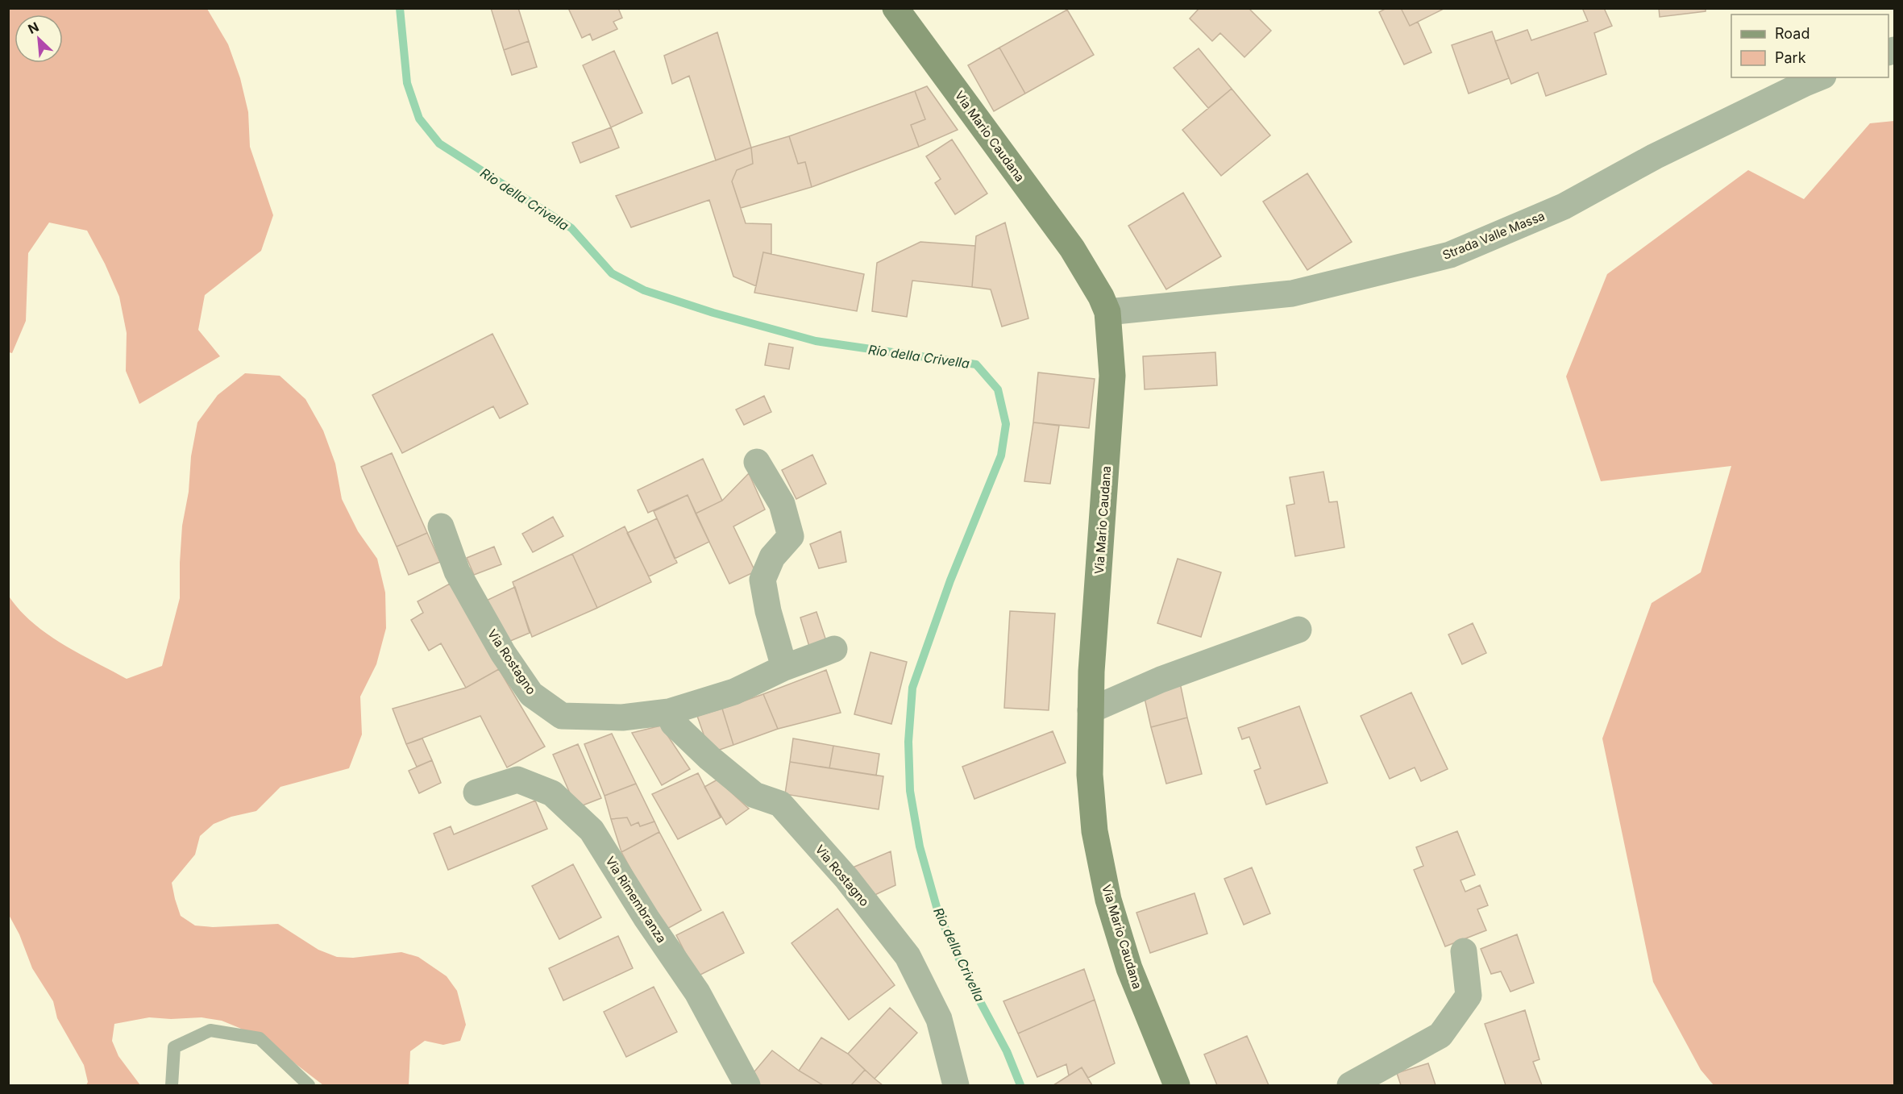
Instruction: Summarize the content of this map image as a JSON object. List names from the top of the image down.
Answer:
{
  "streets": {
    "main road": ["Via Mario Caudana"],
    "street": ["Strada Valle Massa", "Via Rostagno", "Via Rimembranza"]
  },
  "crossings": [
    ["Via Mario Caudana", "Strada Valle Massa"]
  ],
  "water": ["Rio della Crivella"],
  "legend": ["Road", "Park"],
  "north": "top left"
}
